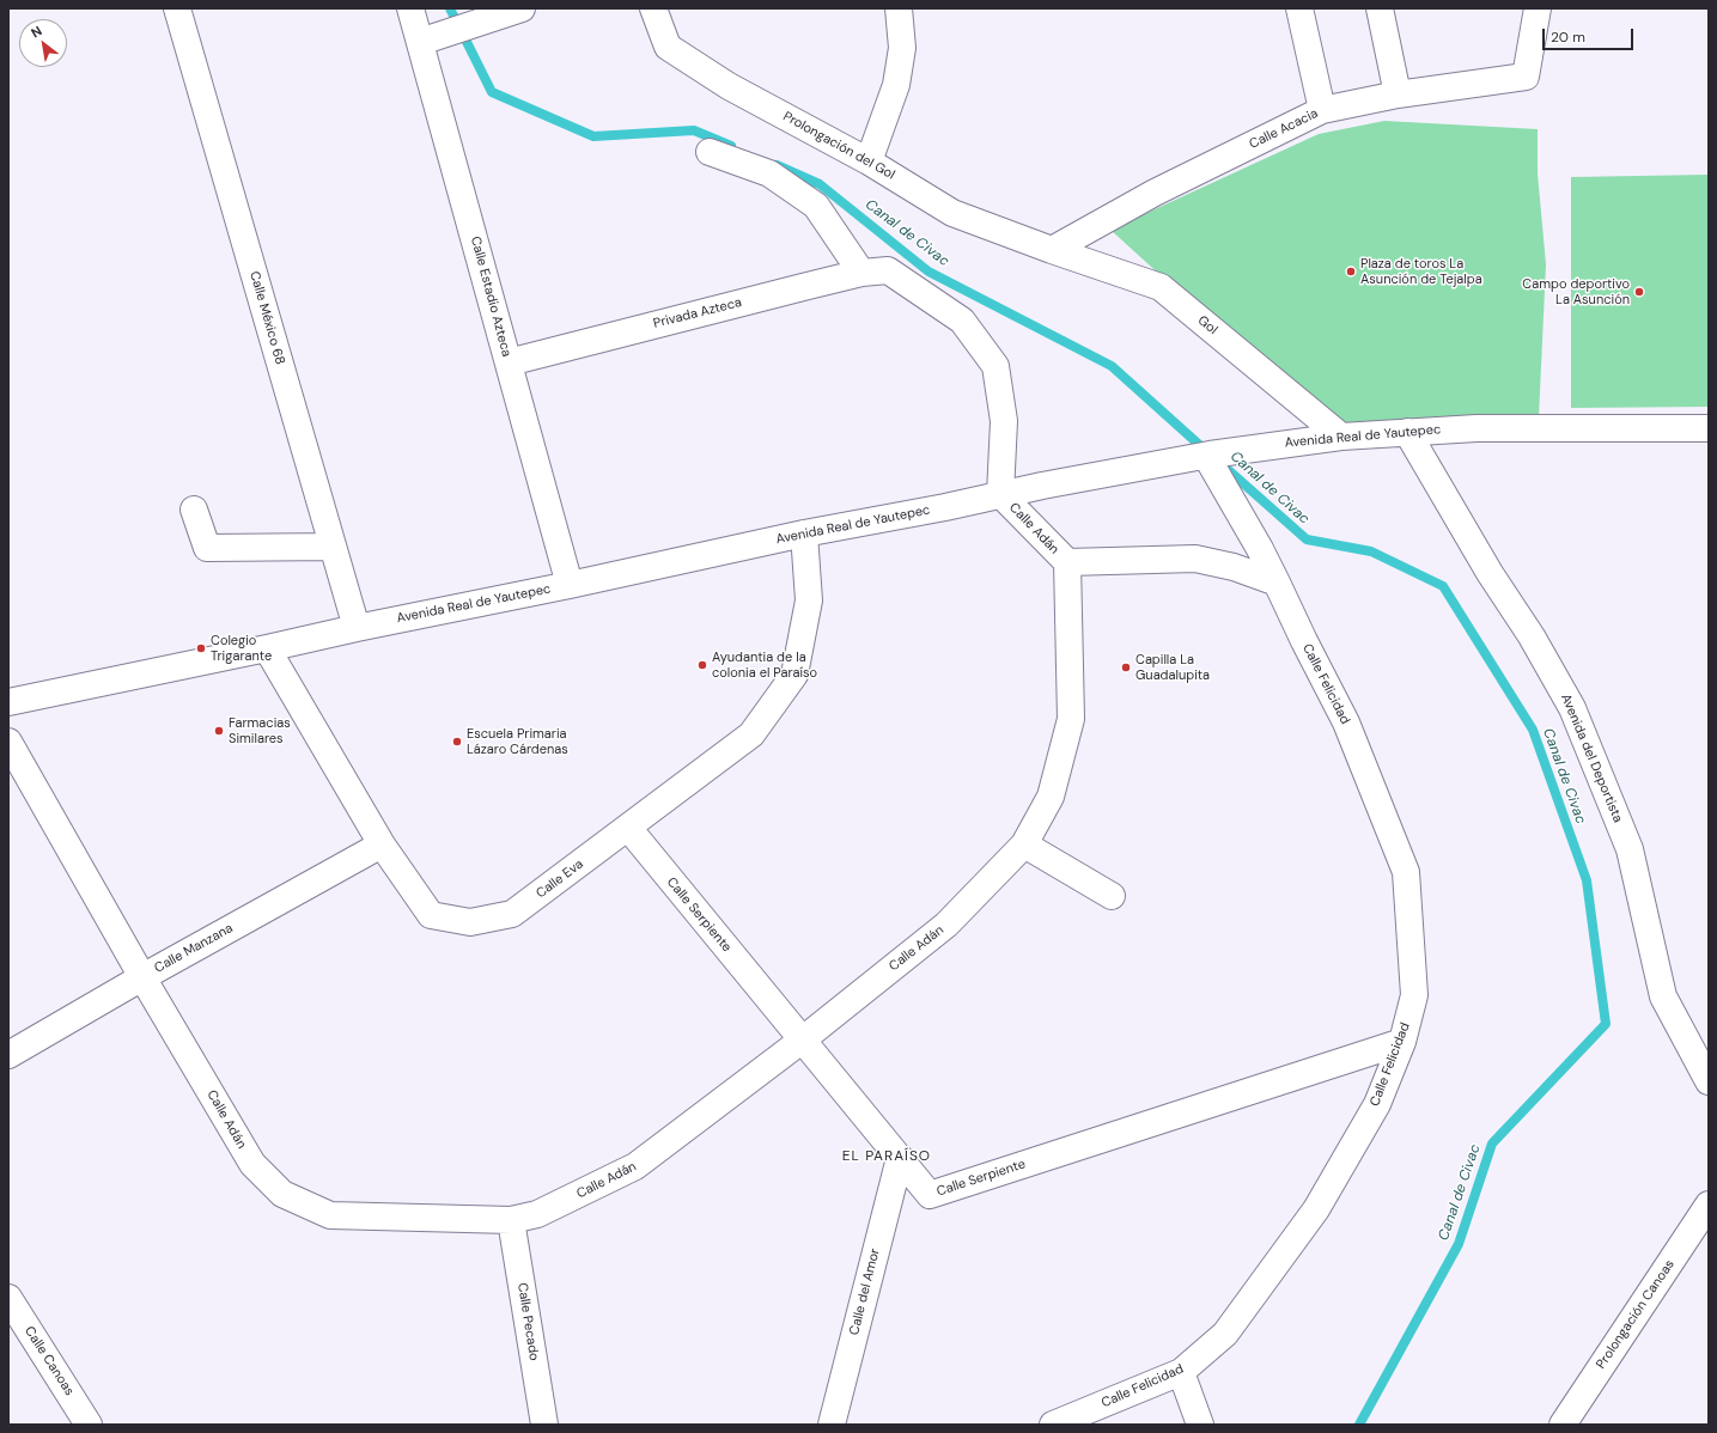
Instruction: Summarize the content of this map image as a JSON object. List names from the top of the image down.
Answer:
{
  "streets": {
    "street": [
      "Calle Acacia",
      "Prolongación del Gol",
      "Calle Estadio Azteca",
      "Privada Azteca",
      "Calle México 68",
      "Gol",
      "Avenida Real de Yautepec",
      "Calle Adán",
      "Calle Felicidad",
      "Avenida del Deportista",
      "Calle Eva",
      "Calle Serpiente",
      "Calle Manzana",
      "Calle del Amor",
      "Prolongación Canoas",
      "Calle Pecado",
      "Calle Canoas"
    ]
  },
  "crossings": [
    ["Calle Acacia", "Prolongación del Gol"],
    ["Calle Acacia", "Gol"],
    ["Prolongación del Gol", "Gol"],
    ["Calle Estadio Azteca", "Privada Azteca"],
    ["Calle Estadio Azteca", "Avenida Real de Yautepec"],
    ["Privada Azteca", "Avenida Real de Yautepec"],
    ["Privada Azteca", "Calle Adán"],
    ["Calle México 68", "Avenida Real de Yautepec"],
    ["Gol", "Avenida Real de Yautepec"],
    ["Avenida Real de Yautepec", "Calle Adán"],
    ["Avenida Real de Yautepec", "Calle Felicidad"],
    ["Avenida Real de Yautepec", "Avenida del Deportista"],
    ["Avenida Real de Yautepec", "Calle Eva"],
    ["Calle Adán", "Calle Serpiente"],
    ["Calle Adán", "Calle Manzana"],
    ["Calle Adán", "Calle Pecado"],
    ["Calle Felicidad", "Calle Serpiente"],
    ["Calle Eva", "Calle Serpiente"],
    ["Calle Eva", "Calle Manzana"],
    ["Calle Serpiente", "Calle del Amor"]
  ],
  "districts": ["EL PARAÍSO"],
  "water": ["Canal de Civac"],
  "places": [
    "Plaza de toros La Asunción de Tejalpa",
    "Campo deportivo La Asunción",
    "Colegio Trigarante",
    "Ayudantia de la colonia el Paraíso",
    "Capilla La Guadalupita",
    "Farmacias Similares",
    "Escuela Primaria Lázaro Cárdenas"
  ],
  "scale_bar": "20 m",
  "north": "top left"
}
